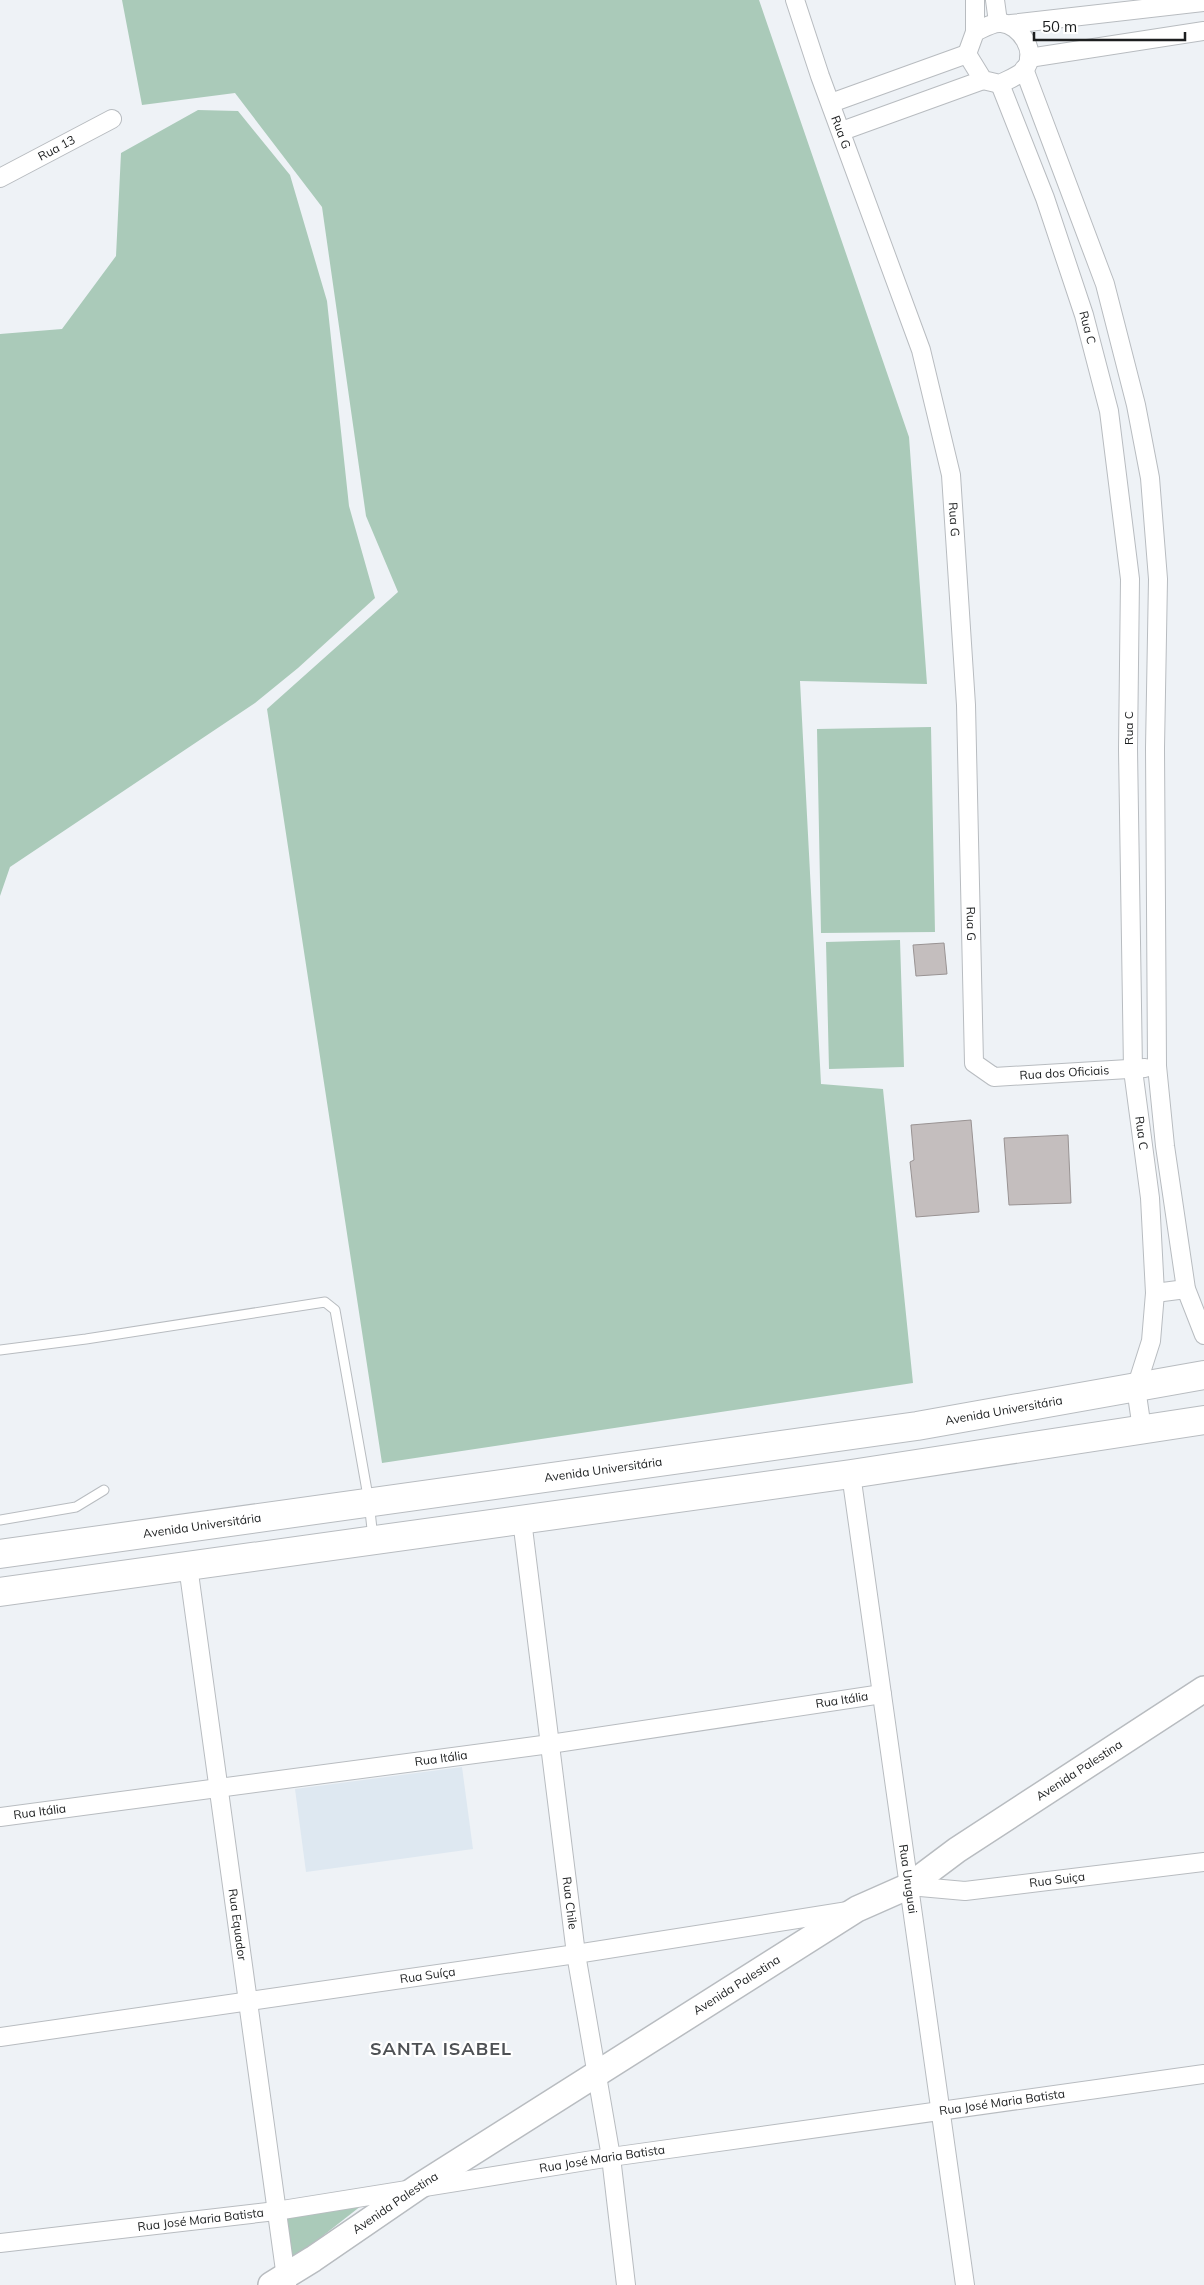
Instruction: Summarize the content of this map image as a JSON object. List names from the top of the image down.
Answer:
{
  "streets": {
    "main road": ["Avenida Universitária"],
    "street": [
      "Rua G",
      "Rua 13",
      "Rua C",
      "Rua dos Oficiais",
      "Rua Itália",
      "Avenida Palestina",
      "Rua Uruguai",
      "Rua Suiça",
      "Rua Chile",
      "Rua Equador",
      "Rua Suíça",
      "Rua José Maria Batista"
    ]
  },
  "crossings": [
    ["Rua G", "Rua dos Oficiais"],
    ["Rua C", "Rua dos Oficiais"],
    ["Rua C", "Avenida Universitária"],
    ["Rua Itália", "Rua Uruguai"],
    ["Rua Itália", "Rua Chile"],
    ["Rua Itália", "Rua Equador"],
    ["Avenida Palestina", "Rua Uruguai"],
    ["Avenida Palestina", "Rua Suiça"],
    ["Avenida Palestina", "Rua Chile"],
    ["Avenida Palestina", "Rua Equador"],
    ["Avenida Palestina", "Rua Suíça"],
    ["Avenida Palestina", "Rua José Maria Batista"],
    ["Rua Uruguai", "Rua Suiça"],
    ["Rua Uruguai", "Rua José Maria Batista"],
    ["Rua Chile", "Rua Suíça"],
    ["Rua Chile", "Rua José Maria Batista"],
    ["Rua Equador", "Rua Suíça"],
    ["Rua Equador", "Rua José Maria Batista"]
  ],
  "districts": ["SANTA ISABEL"],
  "scale_bar": "50 m"
}
